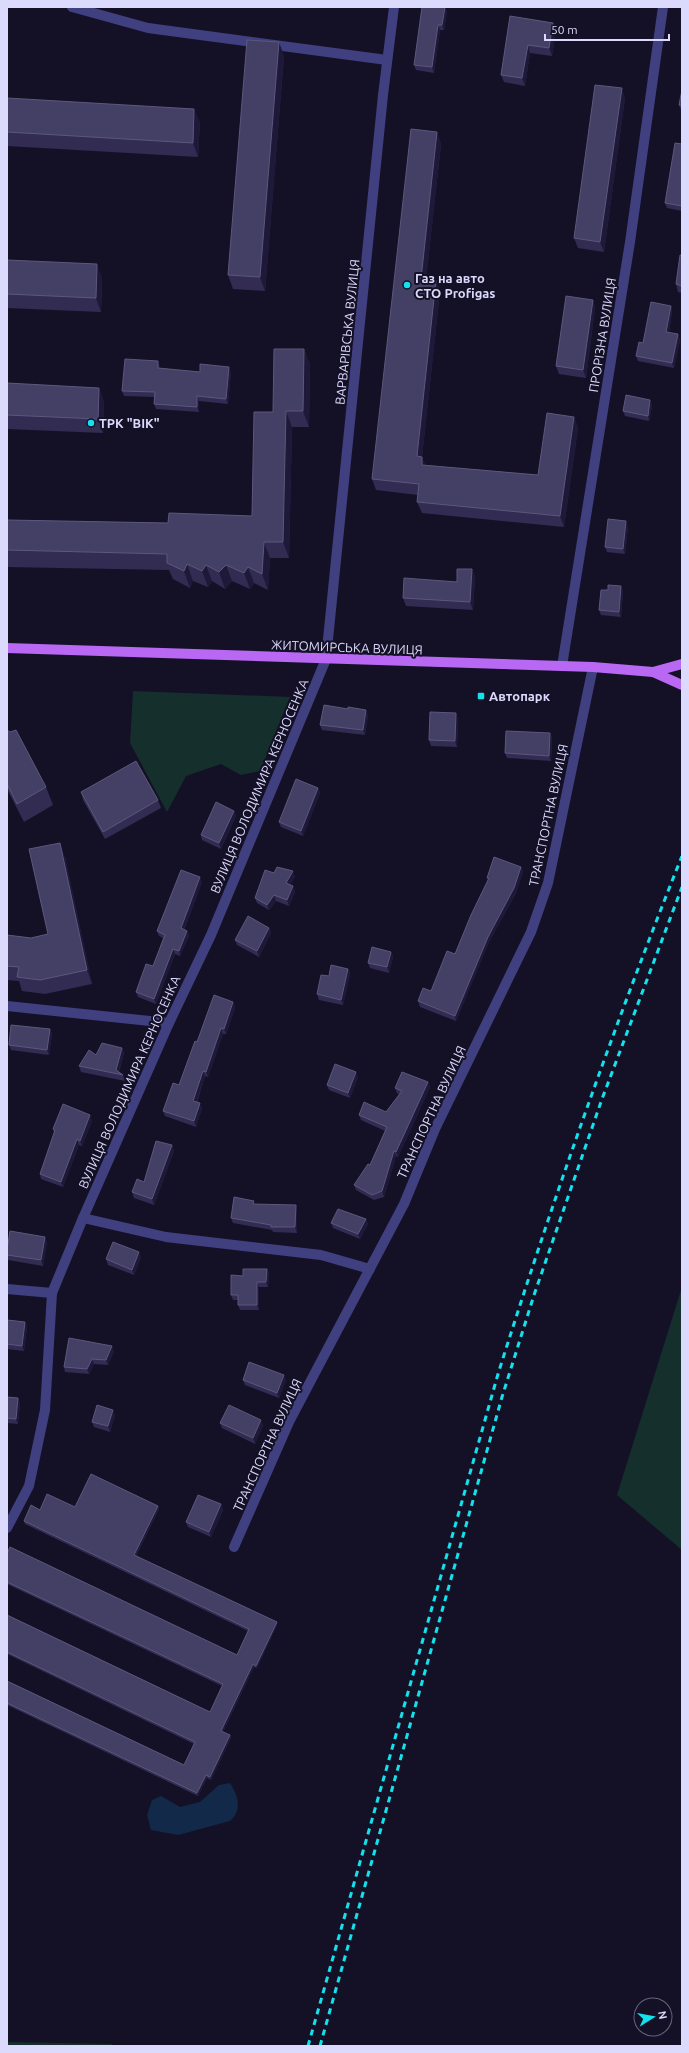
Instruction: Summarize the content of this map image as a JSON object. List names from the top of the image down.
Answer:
{
  "streets": {
    "main road": ["ЖИТОМИРСЬКА ВУЛИЦЯ"],
    "street": [
      "ВАРВАРІВСЬКА ВУЛИЦЯ",
      "ПРОРІЗНА ВУЛИЦЯ",
      "ВУЛИЦЯ ВОЛОДИМИРА КЕРНОСЕНКА",
      "ТРАНСПОРТНА ВУЛИЦЯ"
    ]
  },
  "crossings": [
    ["ВАРВАРІВСЬКА ВУЛИЦЯ", "ЖИТОМИРСЬКА ВУЛИЦЯ"],
    ["ВАРВАРІВСЬКА ВУЛИЦЯ", "ВУЛИЦЯ ВОЛОДИМИРА КЕРНОСЕНКА"],
    ["ПРОРІЗНА ВУЛИЦЯ", "ЖИТОМИРСЬКА ВУЛИЦЯ"],
    ["ЖИТОМИРСЬКА ВУЛИЦЯ", "ВУЛИЦЯ ВОЛОДИМИРА КЕРНОСЕНКА"],
    ["ЖИТОМИРСЬКА ВУЛИЦЯ", "ТРАНСПОРТНА ВУЛИЦЯ"]
  ],
  "places": {
    "other": ["Газ на авто СТО Profigas", "ТРК \"ВІК\""],
    "transit": ["Автопарк"]
  },
  "scale_bar": "50 m",
  "north": "right"
}
